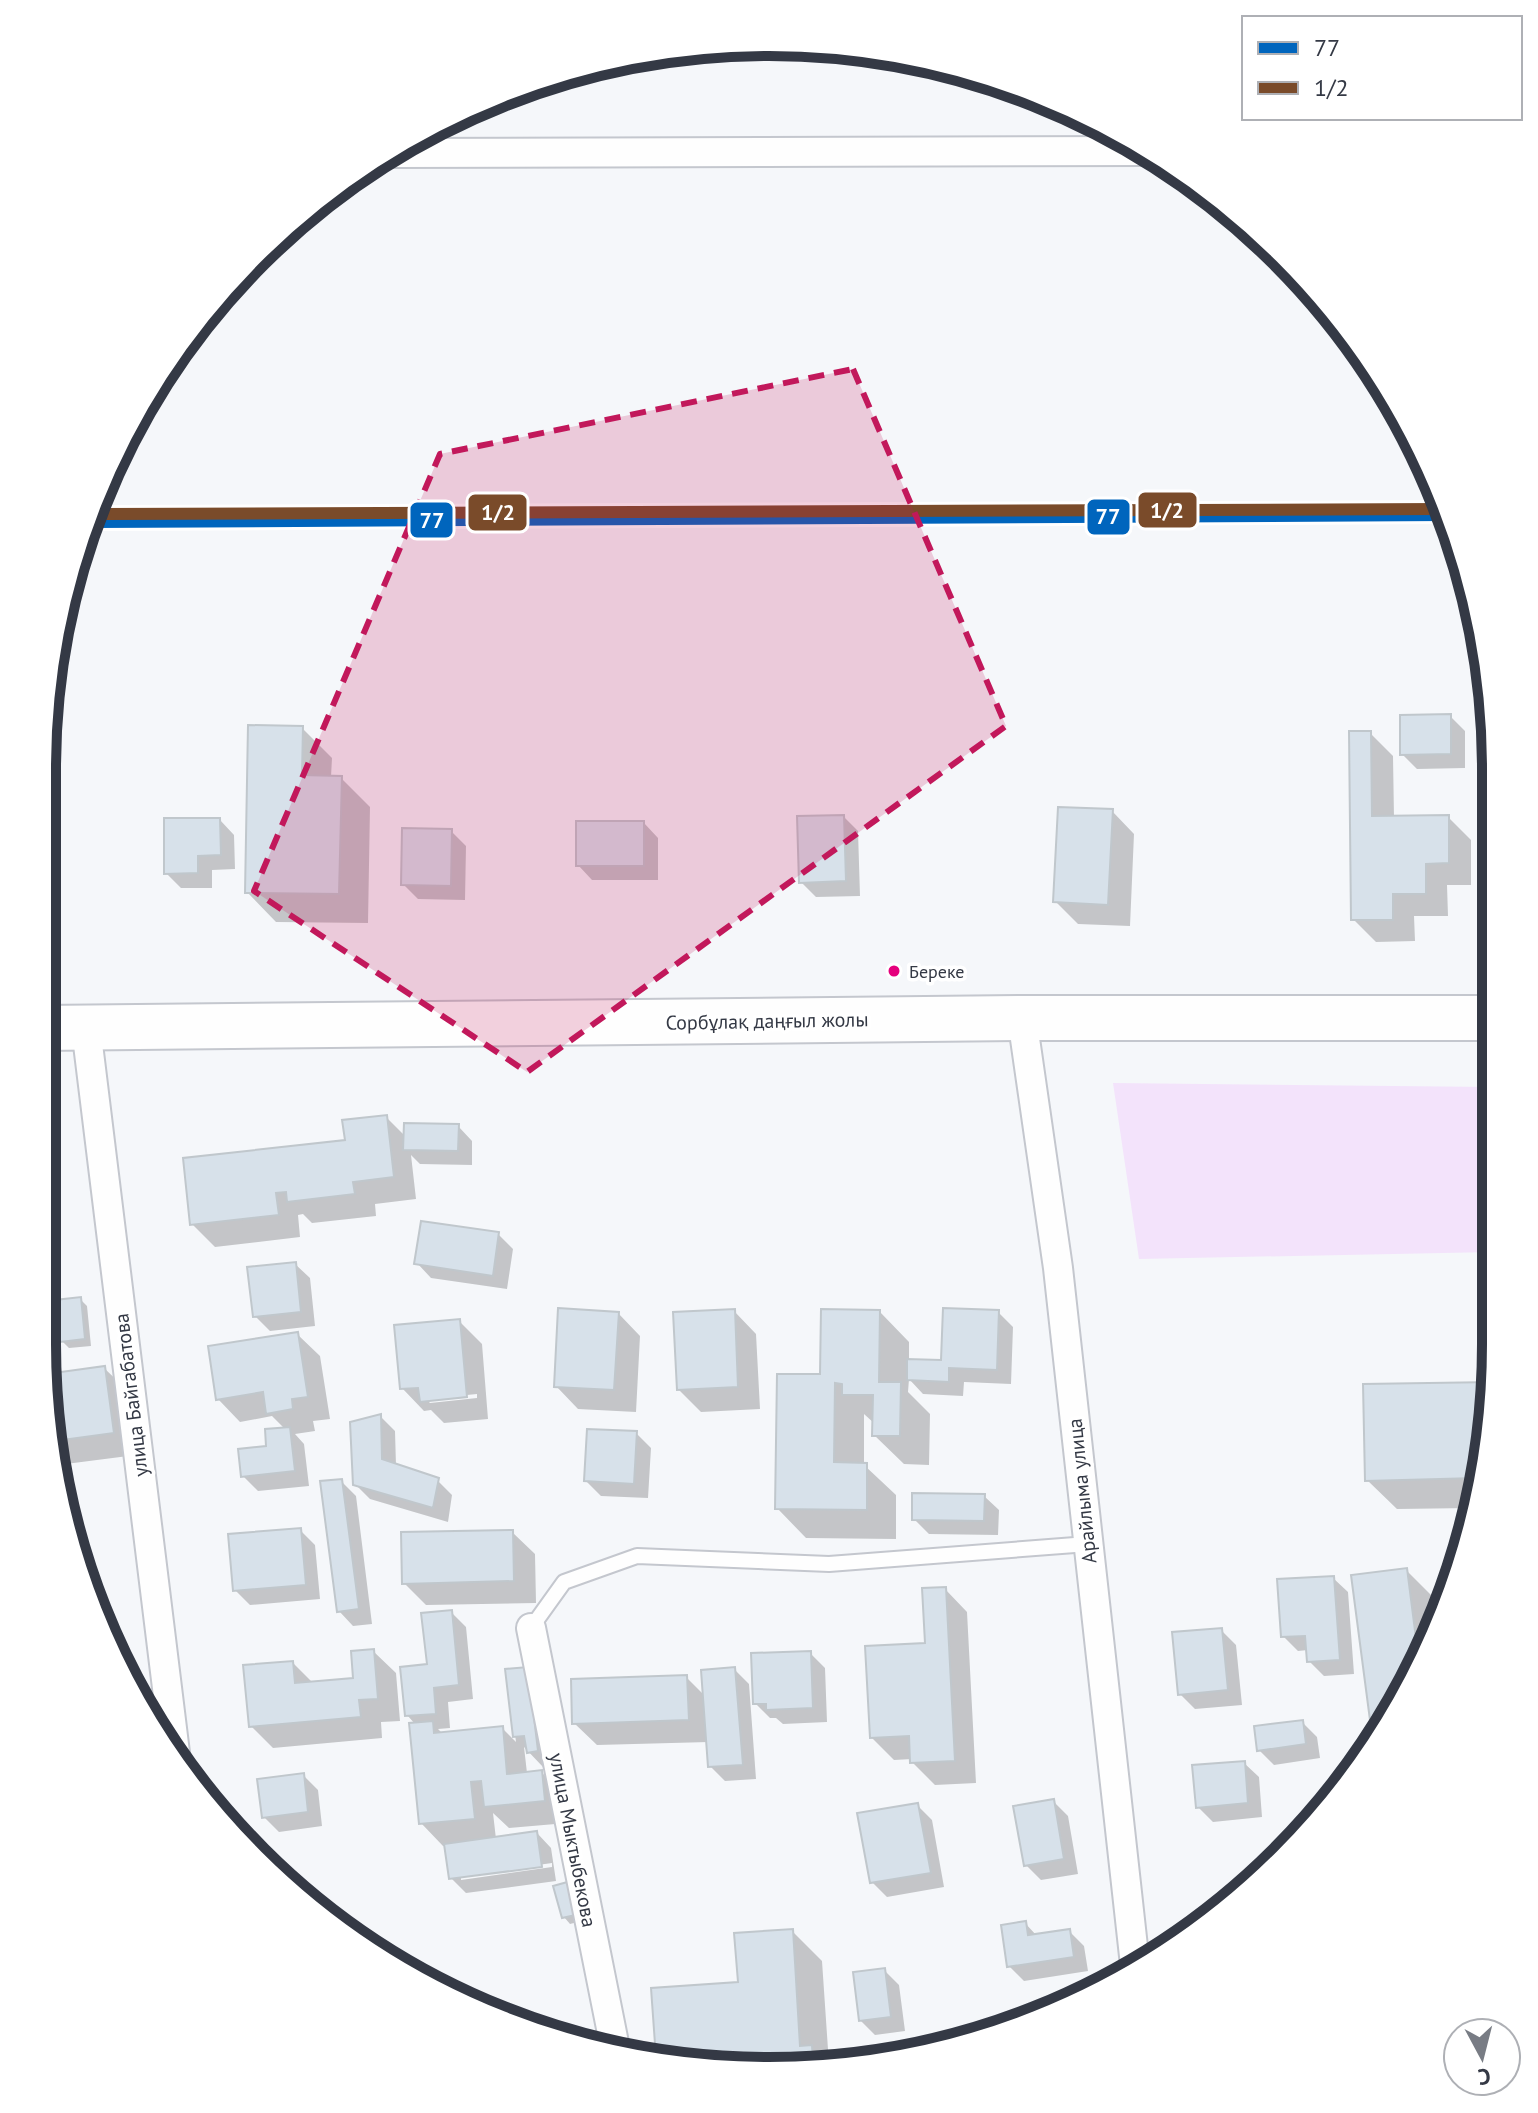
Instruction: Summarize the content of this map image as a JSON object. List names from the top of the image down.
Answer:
{
  "streets": {
    "main road": ["Сорбұлақ даңғыл жолы"],
    "street": ["улица Байгабатова", "Арайлыма улица", "улица Мыктыбекова"]
  },
  "crossings": [
    ["Сорбұлақ даңғыл жолы", "улица Байгабатова"],
    ["Сорбұлақ даңғыл жолы", "Арайлыма улица"]
  ],
  "places": ["Береке"],
  "lines": ["transit line 1/2", "transit line 77"],
  "legend": ["77", "1/2"],
  "north": "bottom"
}
